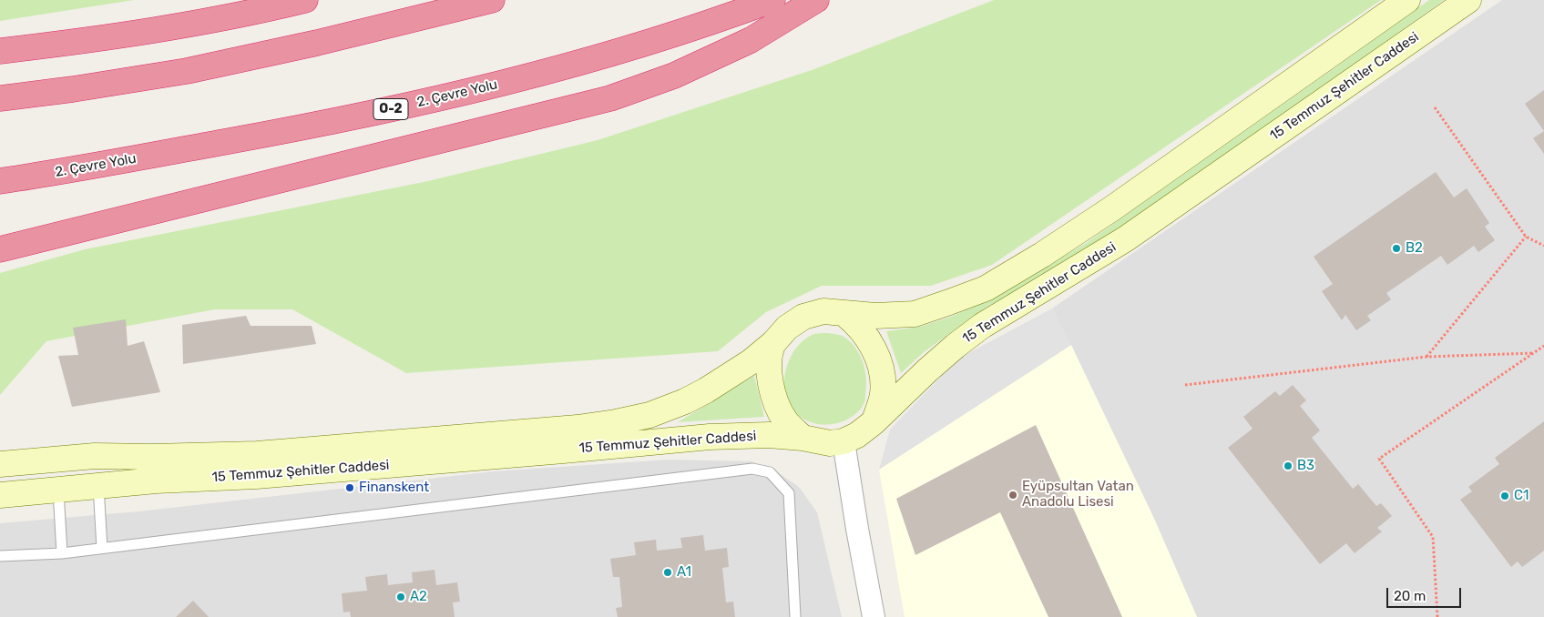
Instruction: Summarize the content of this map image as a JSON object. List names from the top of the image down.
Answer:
{
  "streets": {
    "highway": ["2. Çevre Yolu", "O-2"],
    "main road": ["15 Temmuz Şehitler Caddesi"]
  },
  "places": [
    "B2",
    "B3",
    "Finanskent",
    "Eyüpsultan Vatan Anadolu Lisesi",
    "C1",
    "A1",
    "A2"
  ],
  "scale_bar": "20 m"
}
